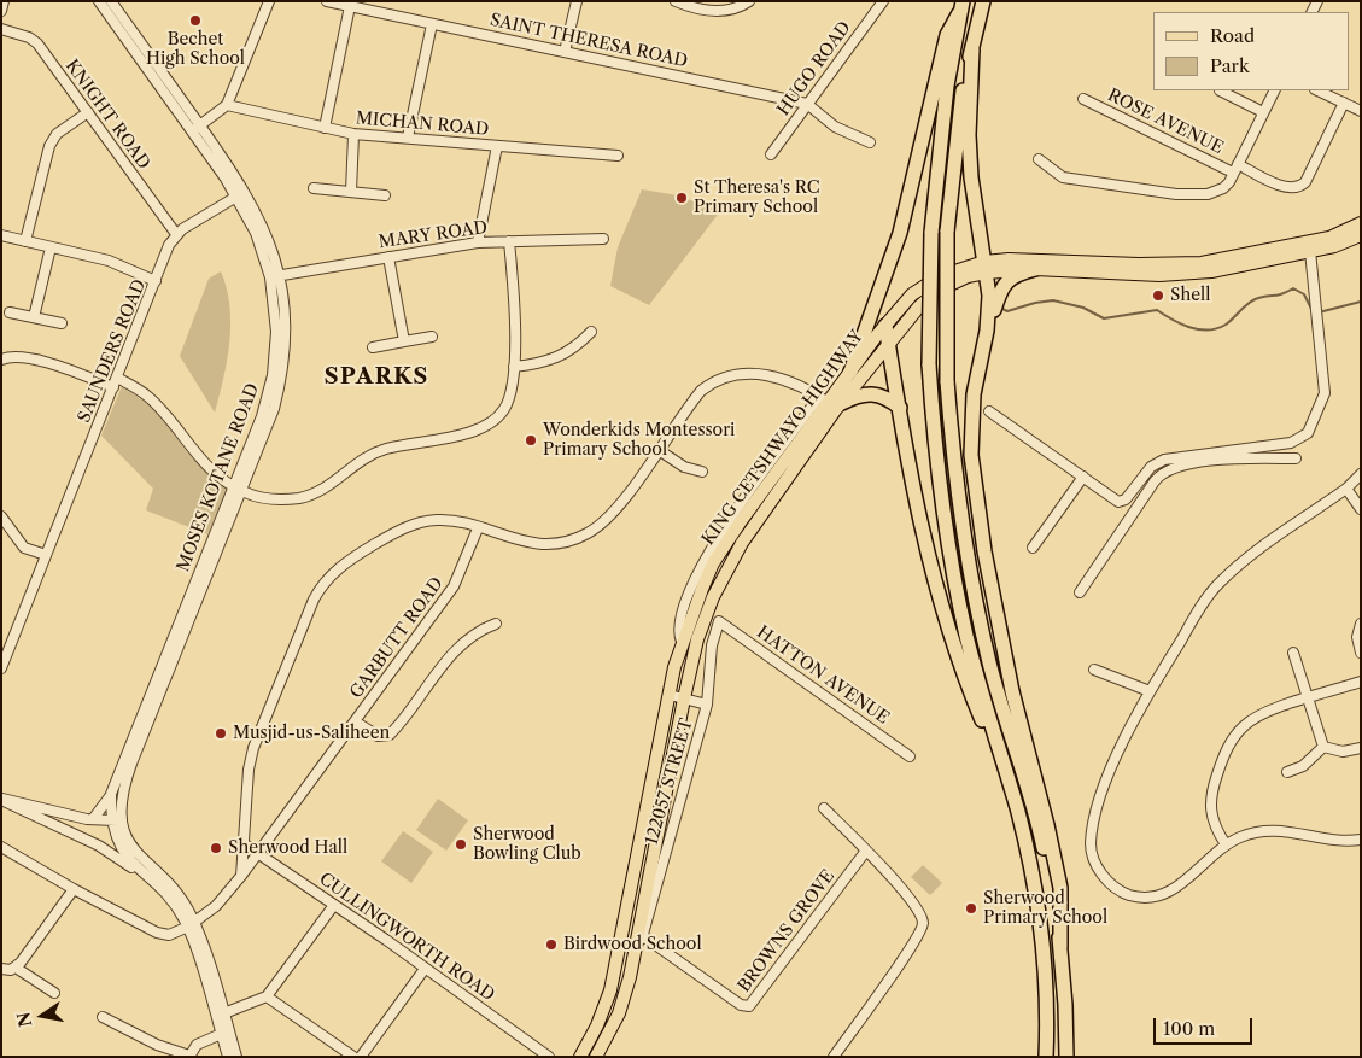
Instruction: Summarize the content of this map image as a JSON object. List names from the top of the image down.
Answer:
{
  "streets": {
    "main road": ["KING CETSHWAYO HIGHWAY"],
    "street": [
      "SAINT THERESA ROAD",
      "HUGO ROAD",
      "KNIGHT ROAD",
      "ROSE AVENUE",
      "MICHAN ROAD",
      "MARY ROAD",
      "SAUNDERS ROAD",
      "MOSES KOTANE ROAD",
      "GARBUTT ROAD",
      "HATTON AVENUE",
      "122057 STREET",
      "BROWNS GROVE",
      "CULLINGWORTH ROAD"
    ]
  },
  "crossings": [
    ["SAINT THERESA ROAD", "HUGO ROAD"],
    ["KNIGHT ROAD", "SAUNDERS ROAD"],
    ["MARY ROAD", "MOSES KOTANE ROAD"],
    ["KING CETSHWAYO HIGHWAY", "122057 STREET"],
    ["GARBUTT ROAD", "CULLINGWORTH ROAD"],
    ["HATTON AVENUE", "122057 STREET"],
    ["122057 STREET", "BROWNS GROVE"]
  ],
  "districts": ["SPARKS"],
  "places": [
    "Bechet High School",
    "St Theresa's RC Primary School",
    "Shell",
    "Wonderkids Montessori Primary School",
    "Musjid-us-Saliheen",
    "Sherwood Bowling Club",
    "Sherwood Hall",
    "Sherwood Primary School",
    "Birdwood School"
  ],
  "legend": ["Road", "Park"],
  "scale_bar": "100 m",
  "north": "left"
}
